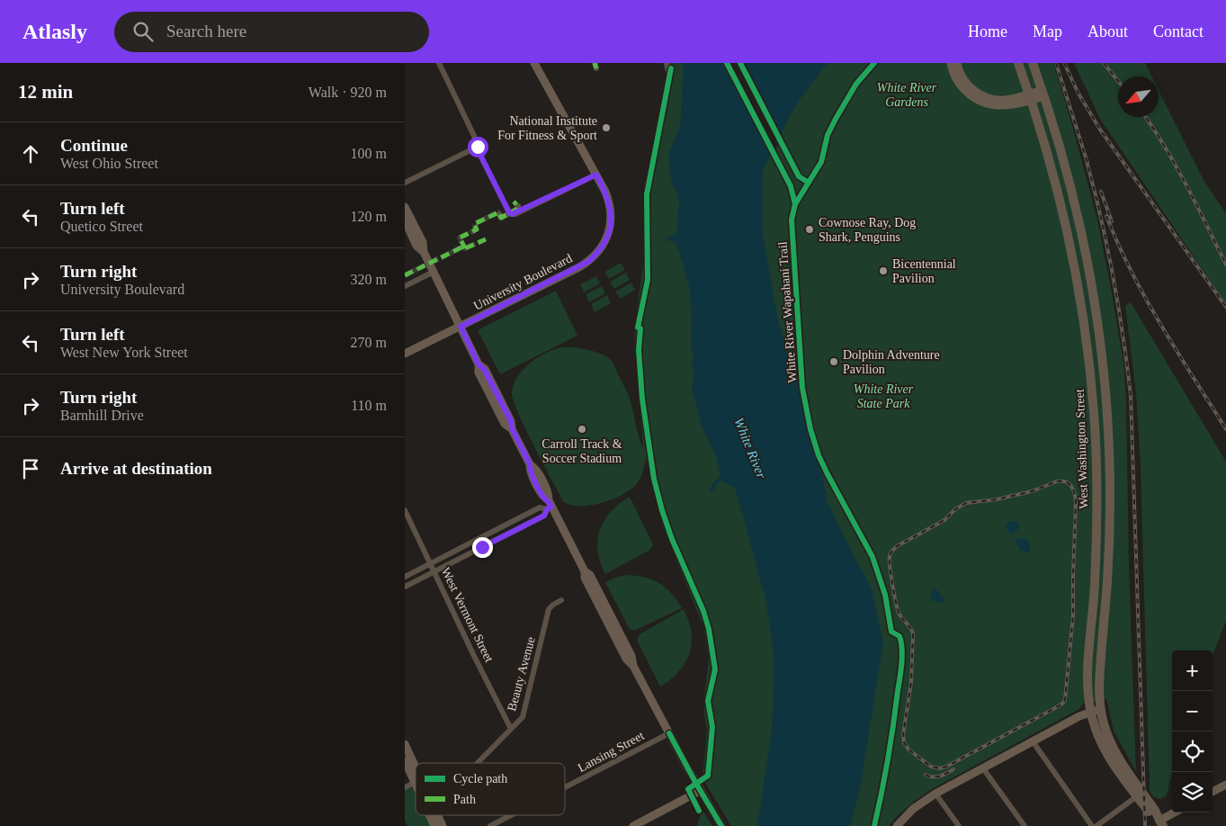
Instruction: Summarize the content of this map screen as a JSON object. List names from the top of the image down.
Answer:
{
  "streets": {
    "main road": ["University Boulevard", "West Washington Street"],
    "street": ["West Vermont Street", "Beauty Avenue", "Lansing Street"],
    "cycle path": ["White River Wapahani Trail"]
  },
  "crossings": [
    ["West Vermont Street", "Beauty Avenue"]
  ],
  "water": ["White River"],
  "parks": ["White River Gardens", "White River State Park"],
  "places": [
    "National Institute For Fitness & Sport",
    "Cownose Ray, Dog Shark, Penguins",
    "Bicentennial Pavilion",
    "Dolphin Adventure Pavilion",
    "Carroll Track & Soccer Stadium"
  ],
  "legend": ["Cycle path", "Path"],
  "north": "bottom left",
  "page": {
    "header": "Atlasly",
    "search": "Search here",
    "nav": [
      "Home",
      "Map",
      "About",
      "Contact"
    ],
    "heading": ["12 min", "Walk · 920 m"],
    "list": [
      ["Continue", "West Ohio Street", "100 m"],
      ["Turn left", "Quetico Street", "120 m"],
      ["Turn right", "University Boulevard", "320 m"],
      ["Turn left", "West New York Street", "270 m"],
      ["Turn right", "Barnhill Drive", "110 m"],
      "Arrive at destination"
    ],
    "map_buttons": ["+", "−"]
  }
}
